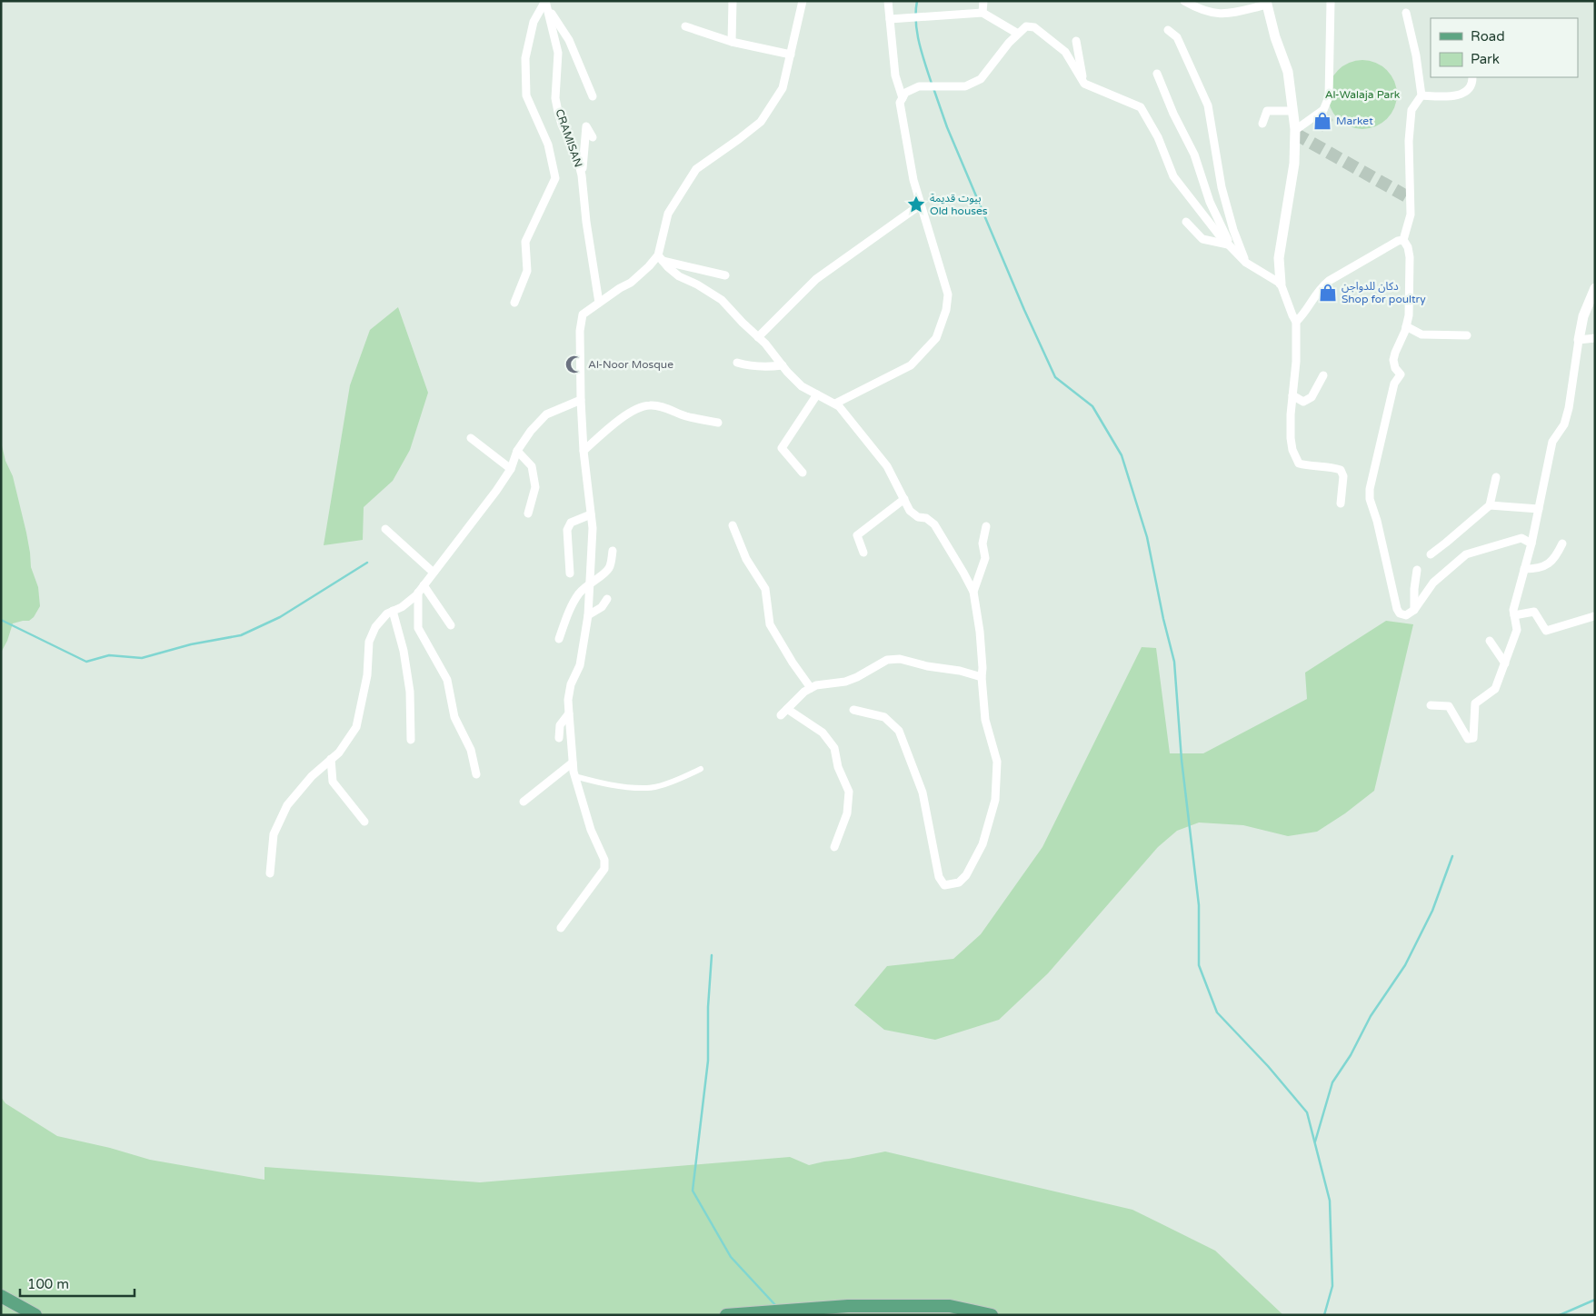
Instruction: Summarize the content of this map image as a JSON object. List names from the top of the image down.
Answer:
{
  "streets": {
    "street": ["CRAMISAN"]
  },
  "parks": ["Al-Walaja Park"],
  "places": {
    "shop": ["Market", "دكان للدواجن Shop for poultry"],
    "place": ["بيوت قديمة Old houses"],
    "mosque": ["Al-Noor Mosque"]
  },
  "legend": ["Road", "Park"],
  "scale_bar": "100 m"
}
